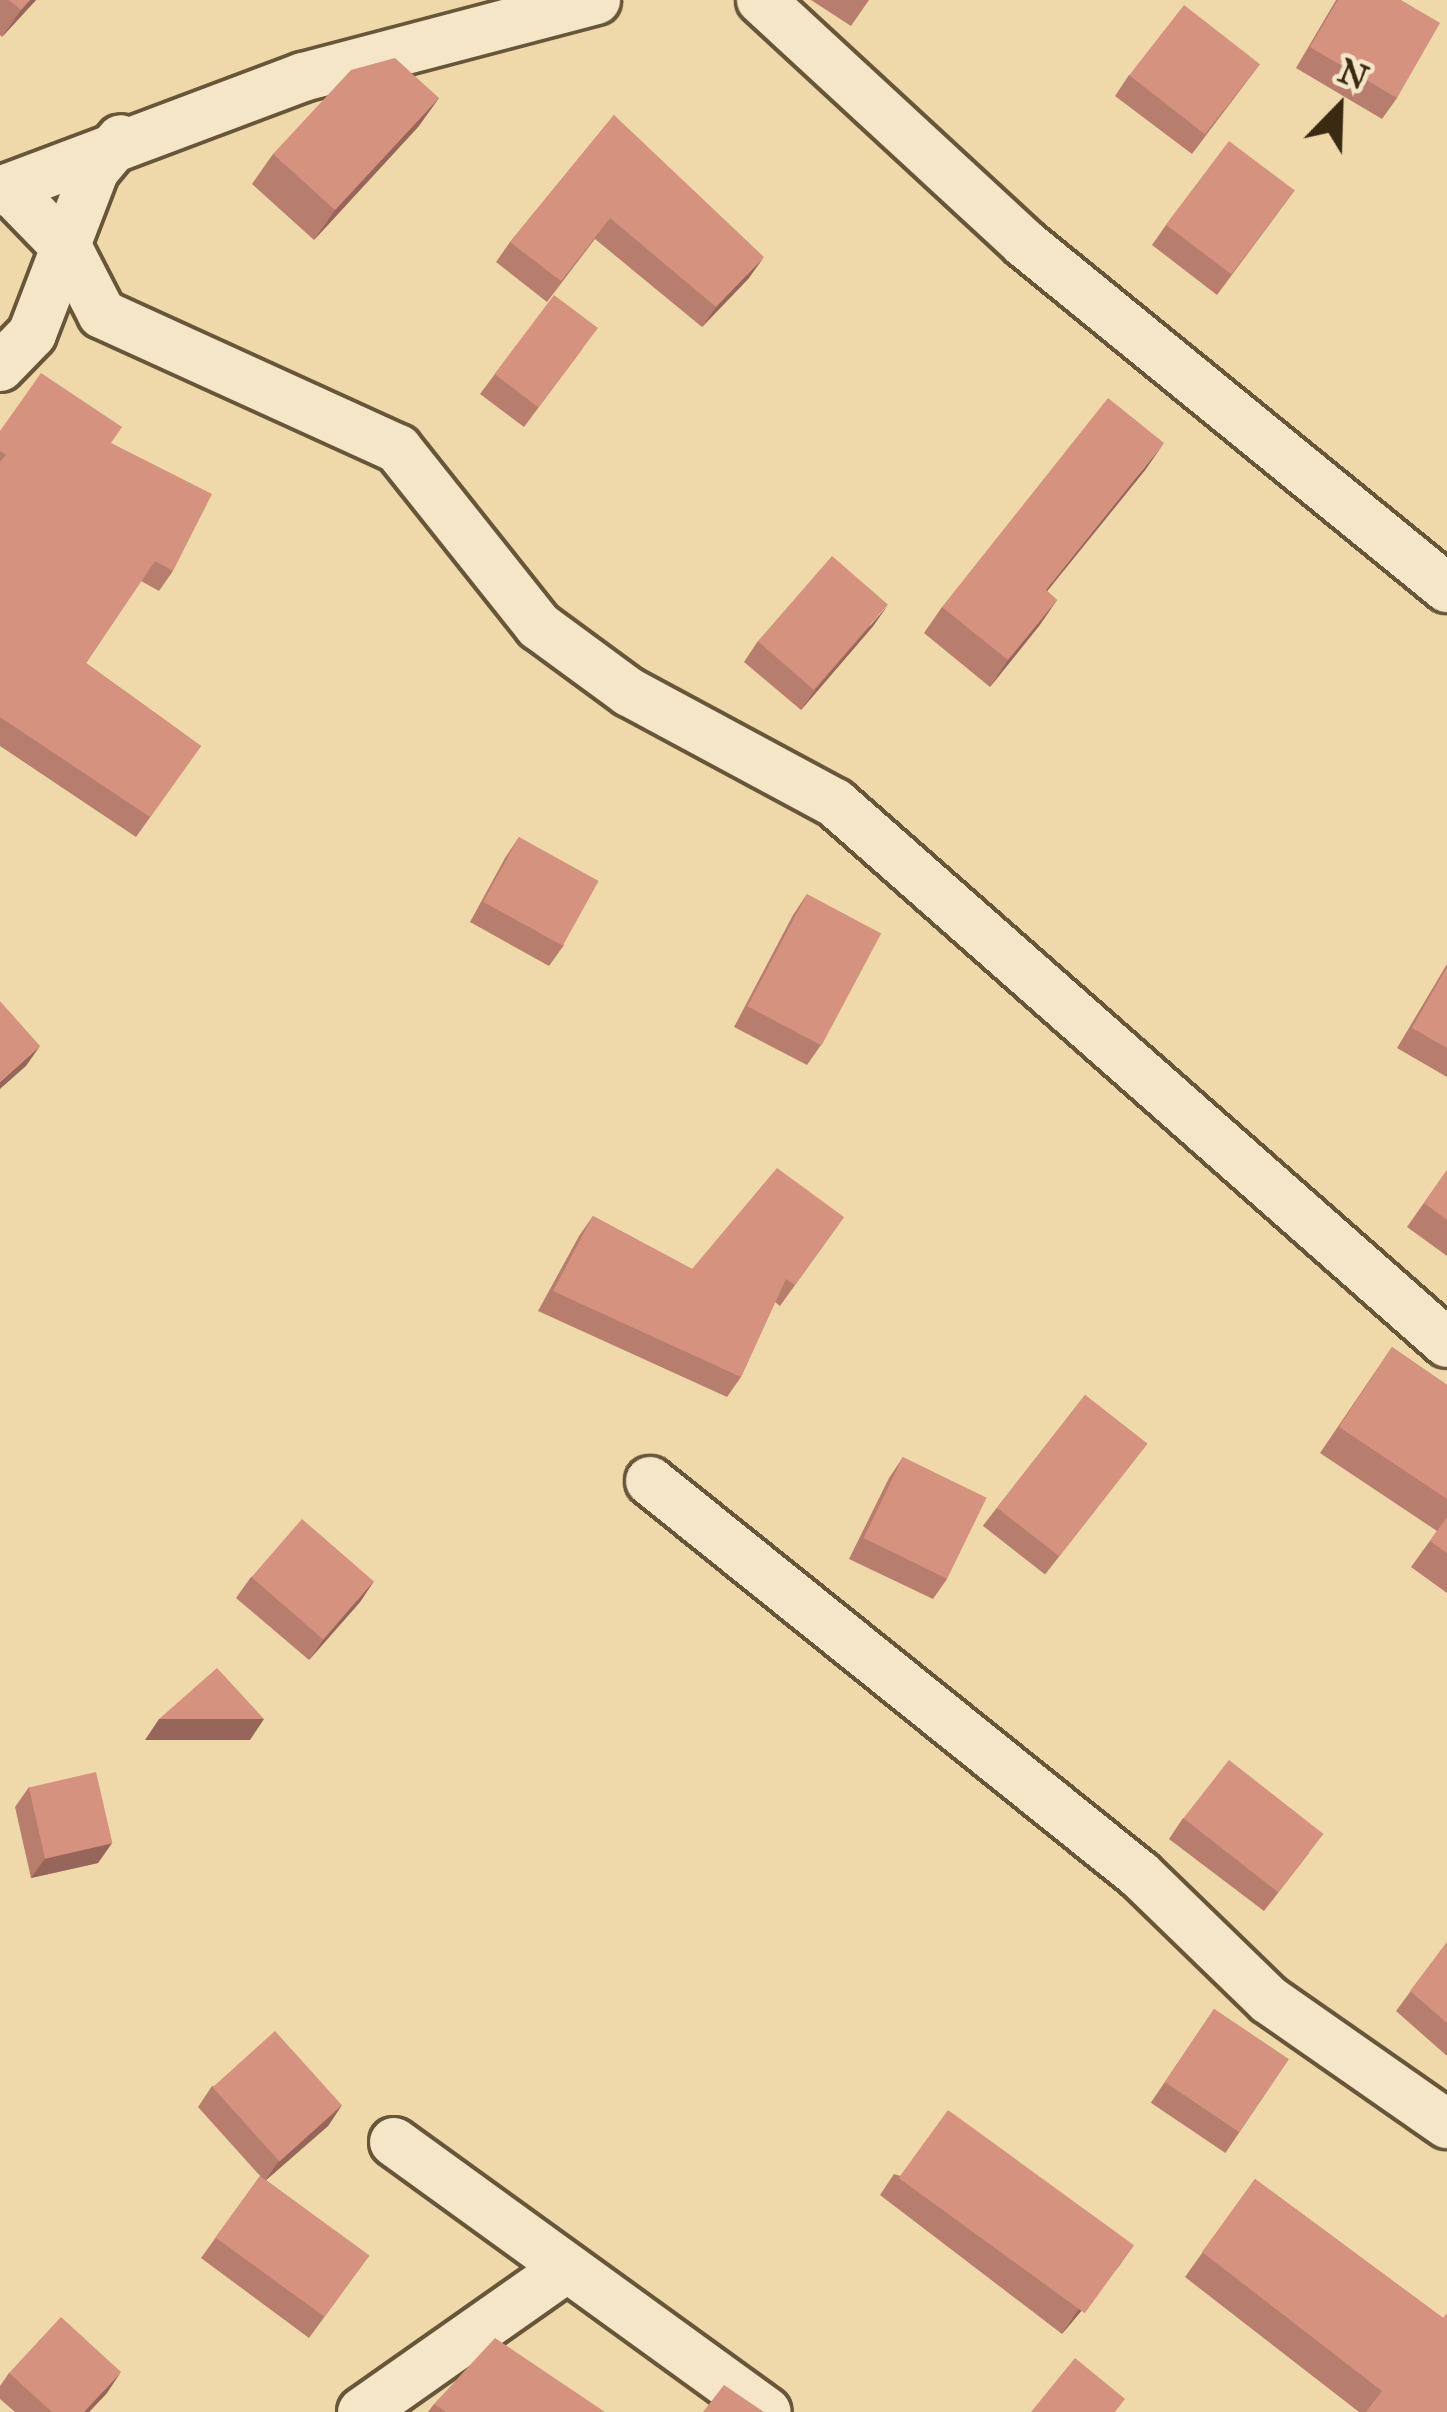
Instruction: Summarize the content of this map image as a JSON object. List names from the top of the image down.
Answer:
{
  "north": "top right"
}
